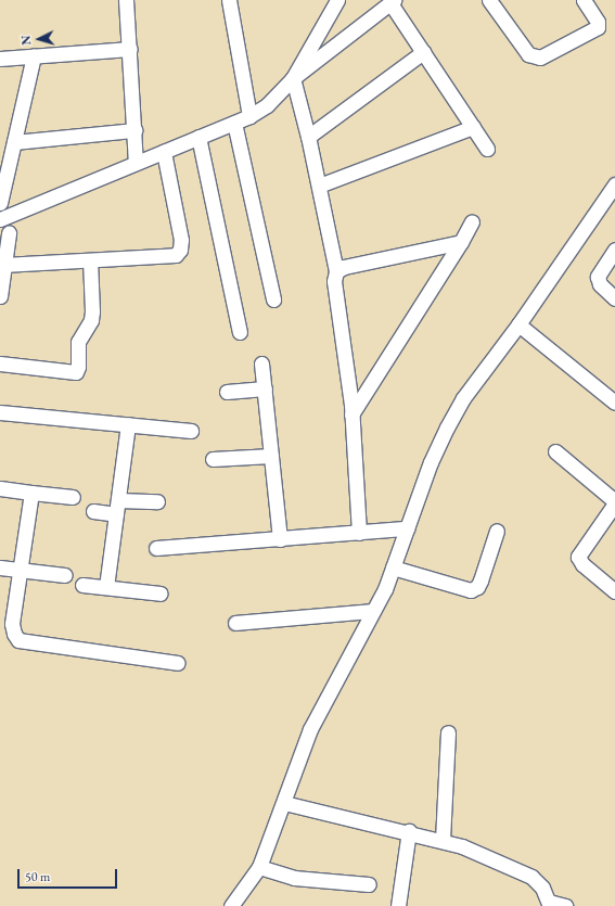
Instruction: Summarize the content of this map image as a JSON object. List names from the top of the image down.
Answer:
{
  "scale_bar": "50 m",
  "north": "left"
}
